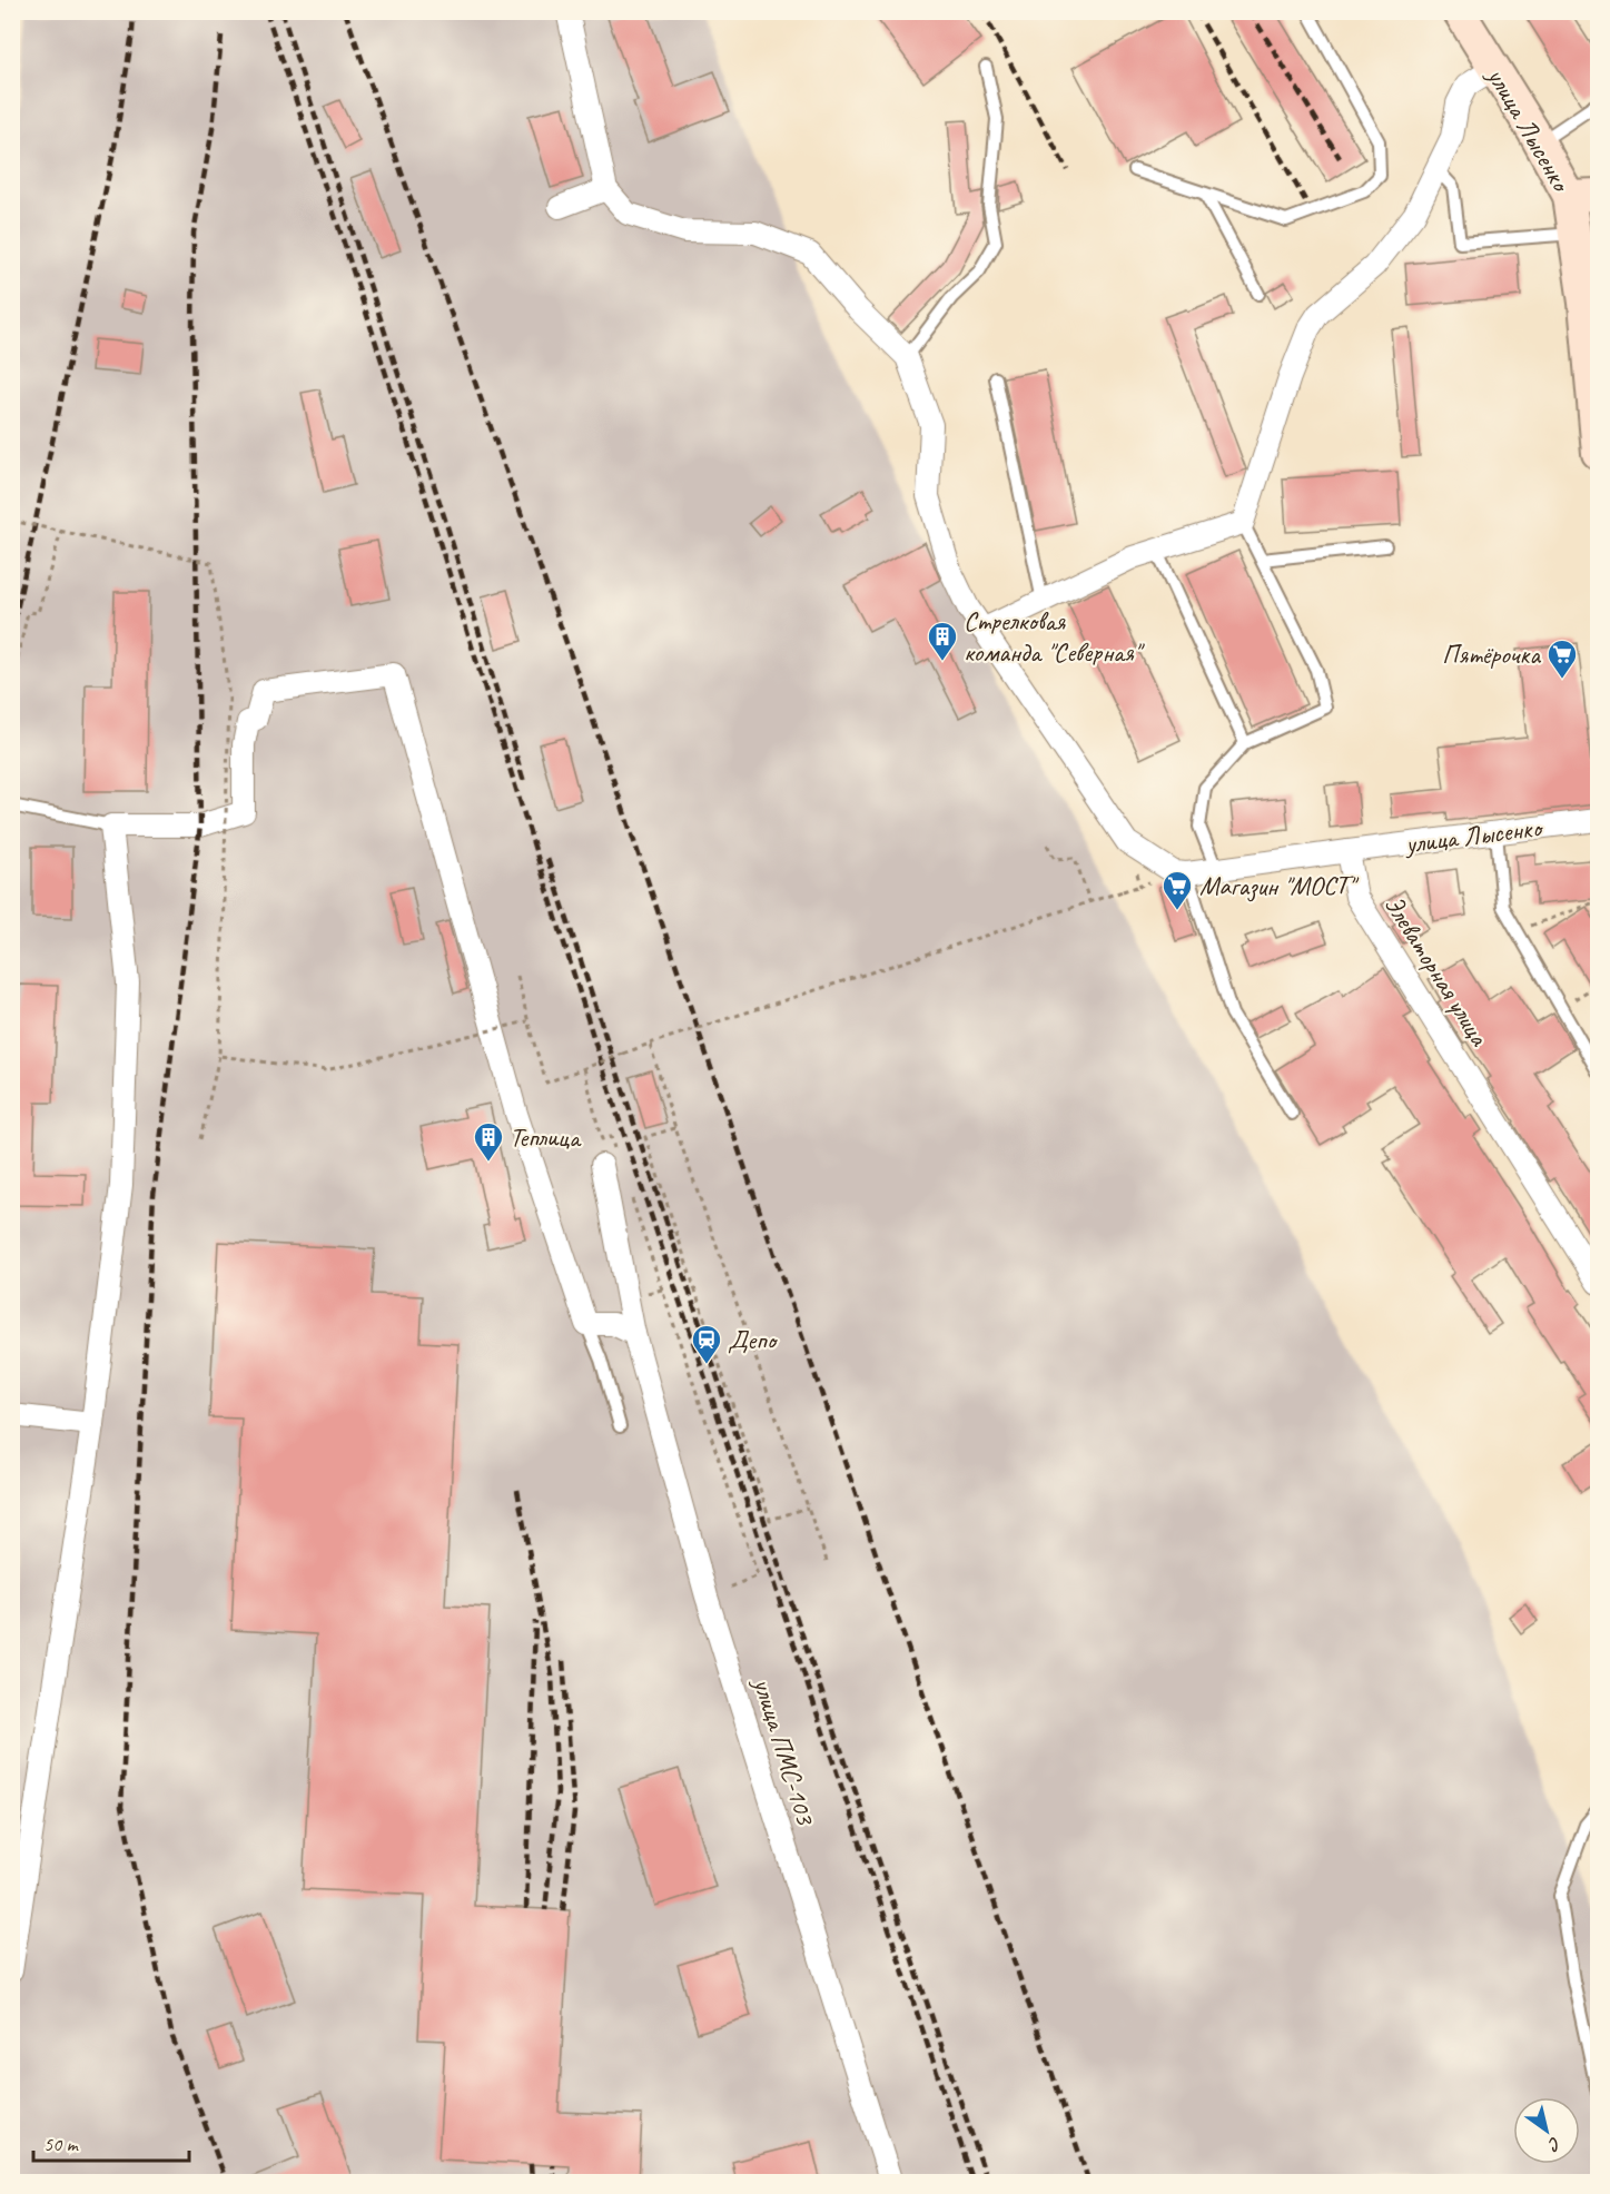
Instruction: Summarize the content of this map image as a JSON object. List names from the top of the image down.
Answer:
{
  "streets": {
    "main road": ["улица Лысенко"],
    "street": ["Элеваторная улица", "улица ПМС-103"]
  },
  "crossings": [
    ["улица Лысенко", "Элеваторная улица"]
  ],
  "places": {
    "building": ["Стрелковая команда \"Северная\"", "Теплица"],
    "supermarket": ["Пятёрочка", "Магазин \"МОСТ\""],
    "station": ["Депо"]
  },
  "scale_bar": "50 m",
  "north": "bottom right"
}
